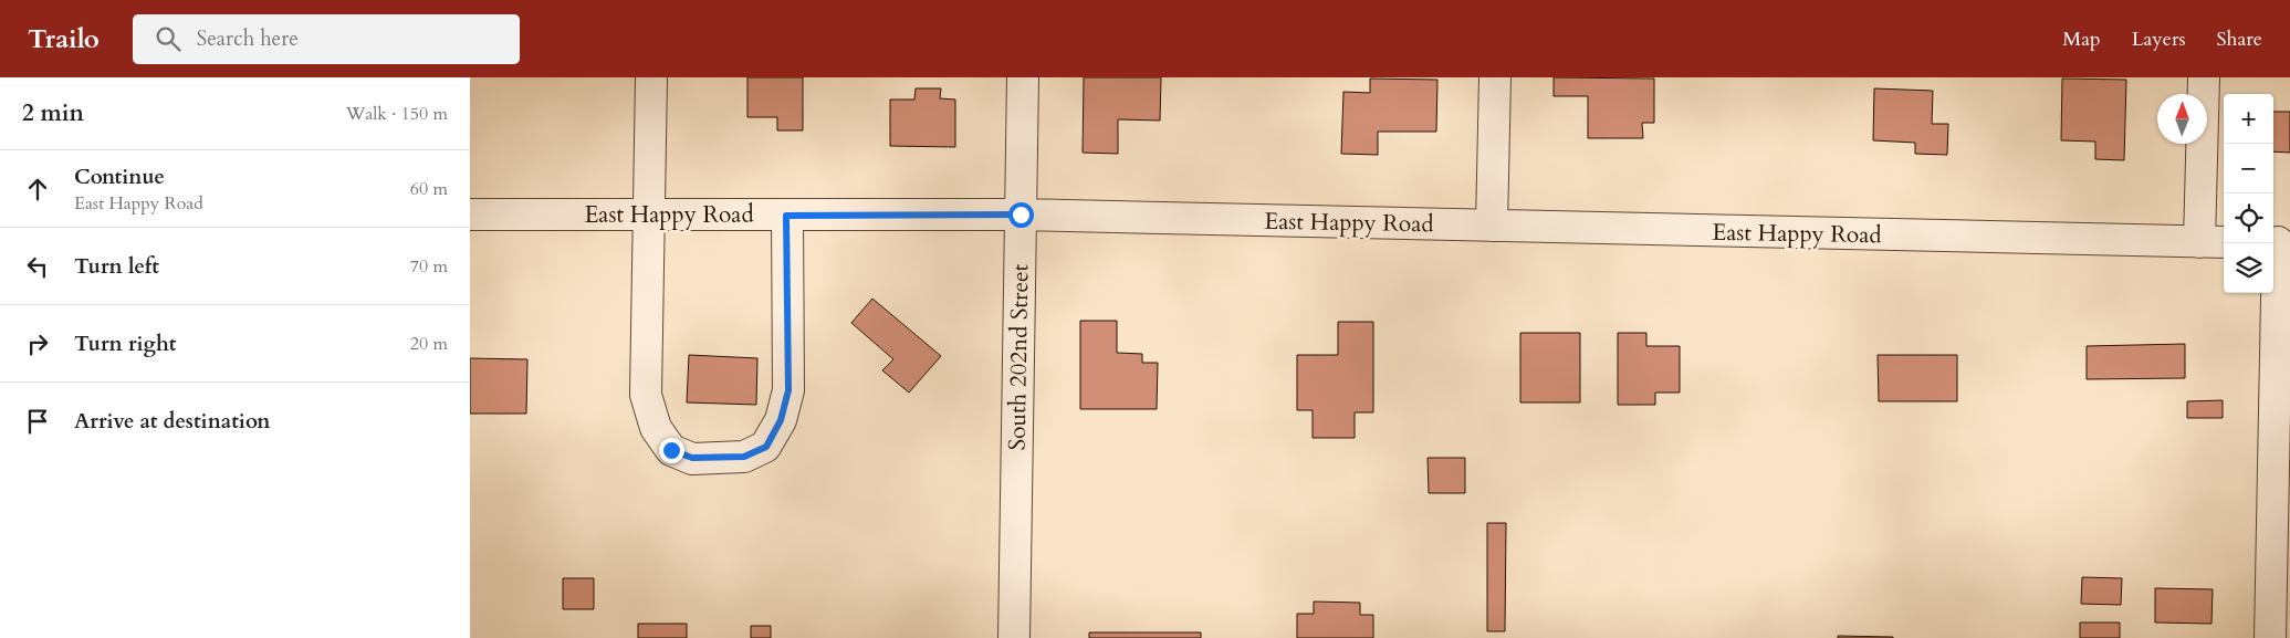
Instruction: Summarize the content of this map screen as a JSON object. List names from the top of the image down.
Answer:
{
  "streets": {
    "street": ["East Happy Road", "South 202nd Street"]
  },
  "crossings": [
    ["East Happy Road", "South 202nd Street"]
  ],
  "north": "top",
  "page": {
    "header": "Trailo",
    "search": "Search here",
    "nav": ["Map", "Layers", "Share"],
    "heading": ["2 min", "Walk · 150 m"],
    "map_buttons": ["+", "−"],
    "list": [
      ["Continue", "East Happy Road", "60 m"],
      ["Turn left", "70 m"],
      ["Turn right", "20 m"],
      "Arrive at destination"
    ]
  }
}
